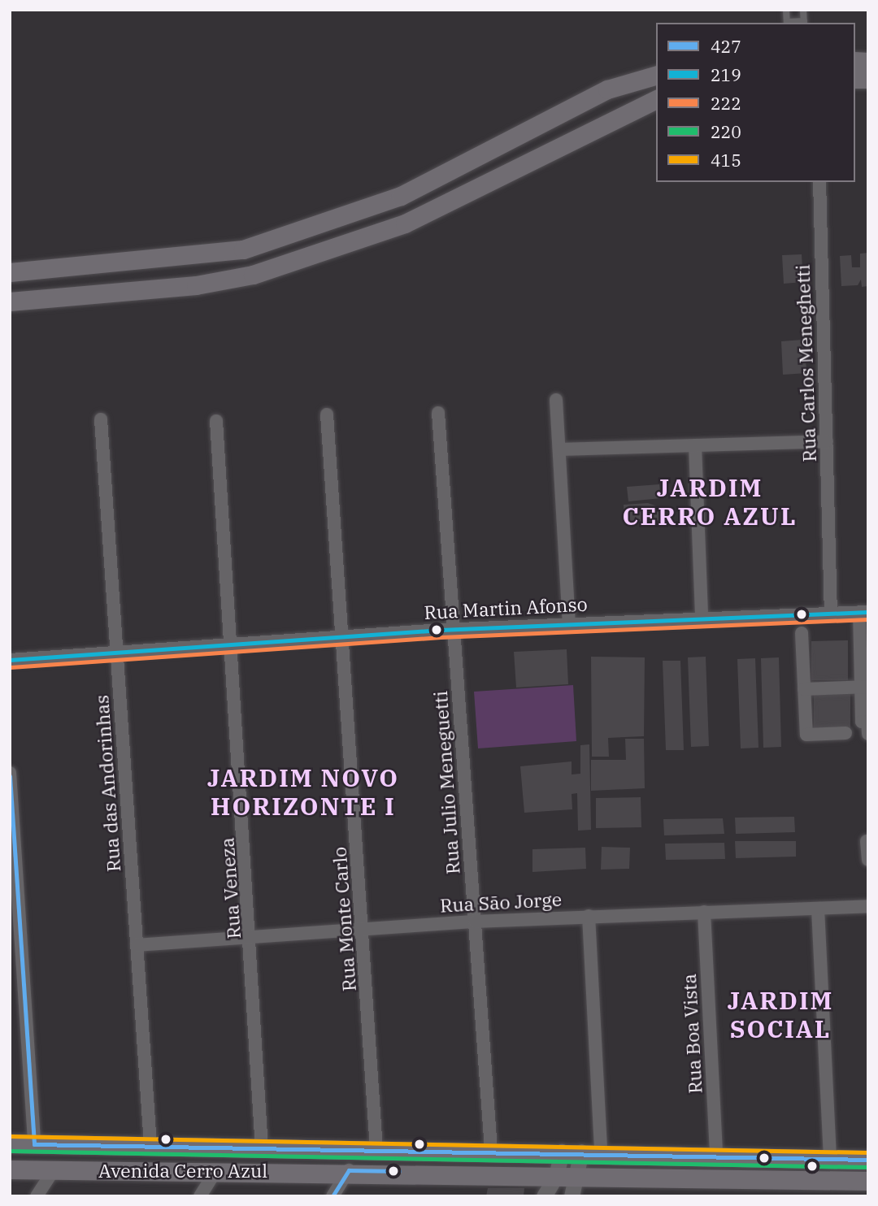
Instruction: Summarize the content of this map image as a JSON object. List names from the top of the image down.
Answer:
{
  "streets": {
    "main road": ["Avenida Cerro Azul"],
    "street": [
      "Rua Carlos Meneghetti",
      "Rua Martin Afonso",
      "Rua Julio Meneguetti",
      "Rua das Andorinhas",
      "Rua Veneza",
      "Rua São Jorge",
      "Rua Monte Carlo",
      "Rua Boa Vista"
    ]
  },
  "crossings": [
    ["Rua Carlos Meneghetti", "Rua Martin Afonso"],
    ["Rua Martin Afonso", "Rua Julio Meneguetti"],
    ["Rua Martin Afonso", "Rua das Andorinhas"],
    ["Rua Martin Afonso", "Rua Veneza"],
    ["Rua Martin Afonso", "Rua Monte Carlo"],
    ["Rua Julio Meneguetti", "Rua São Jorge"],
    ["Rua Julio Meneguetti", "Avenida Cerro Azul"],
    ["Rua das Andorinhas", "Rua São Jorge"],
    ["Rua das Andorinhas", "Avenida Cerro Azul"],
    ["Rua Veneza", "Rua São Jorge"],
    ["Rua Veneza", "Avenida Cerro Azul"],
    ["Rua São Jorge", "Rua Monte Carlo"],
    ["Rua São Jorge", "Rua Boa Vista"],
    ["Rua Monte Carlo", "Avenida Cerro Azul"],
    ["Rua Boa Vista", "Avenida Cerro Azul"]
  ],
  "districts": ["JARDIM CERRO AZUL", "JARDIM NOVO HORIZONTE I", "JARDIM SOCIAL"],
  "lines": [
    "transit line 219",
    "transit line 222",
    "transit line 427",
    "transit line 415",
    "transit line 220"
  ],
  "legend": [
    "427",
    "219",
    "222",
    "220",
    "415"
  ]
}
